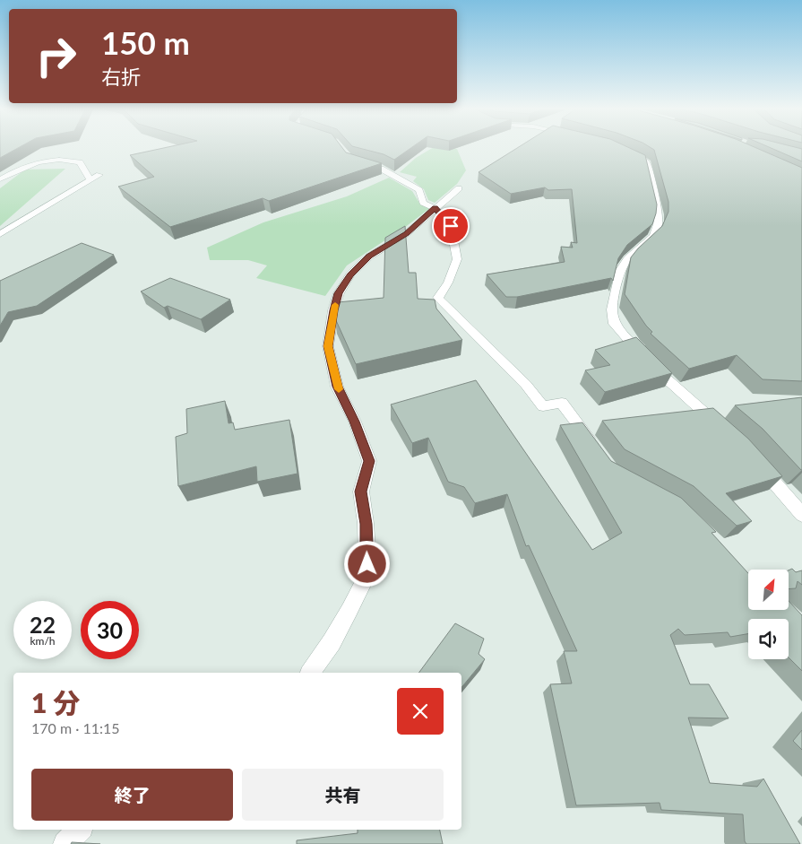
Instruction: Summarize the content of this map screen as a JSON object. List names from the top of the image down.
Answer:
{
  "north": "top right",
  "page": {
    "turn": ["150 m", "右折"],
    "speed": "22 km/h",
    "limit": "30",
    "heading": ["1 分", "170 m · 11:15"],
    "buttons": ["終了", "共有"]
  }
}
